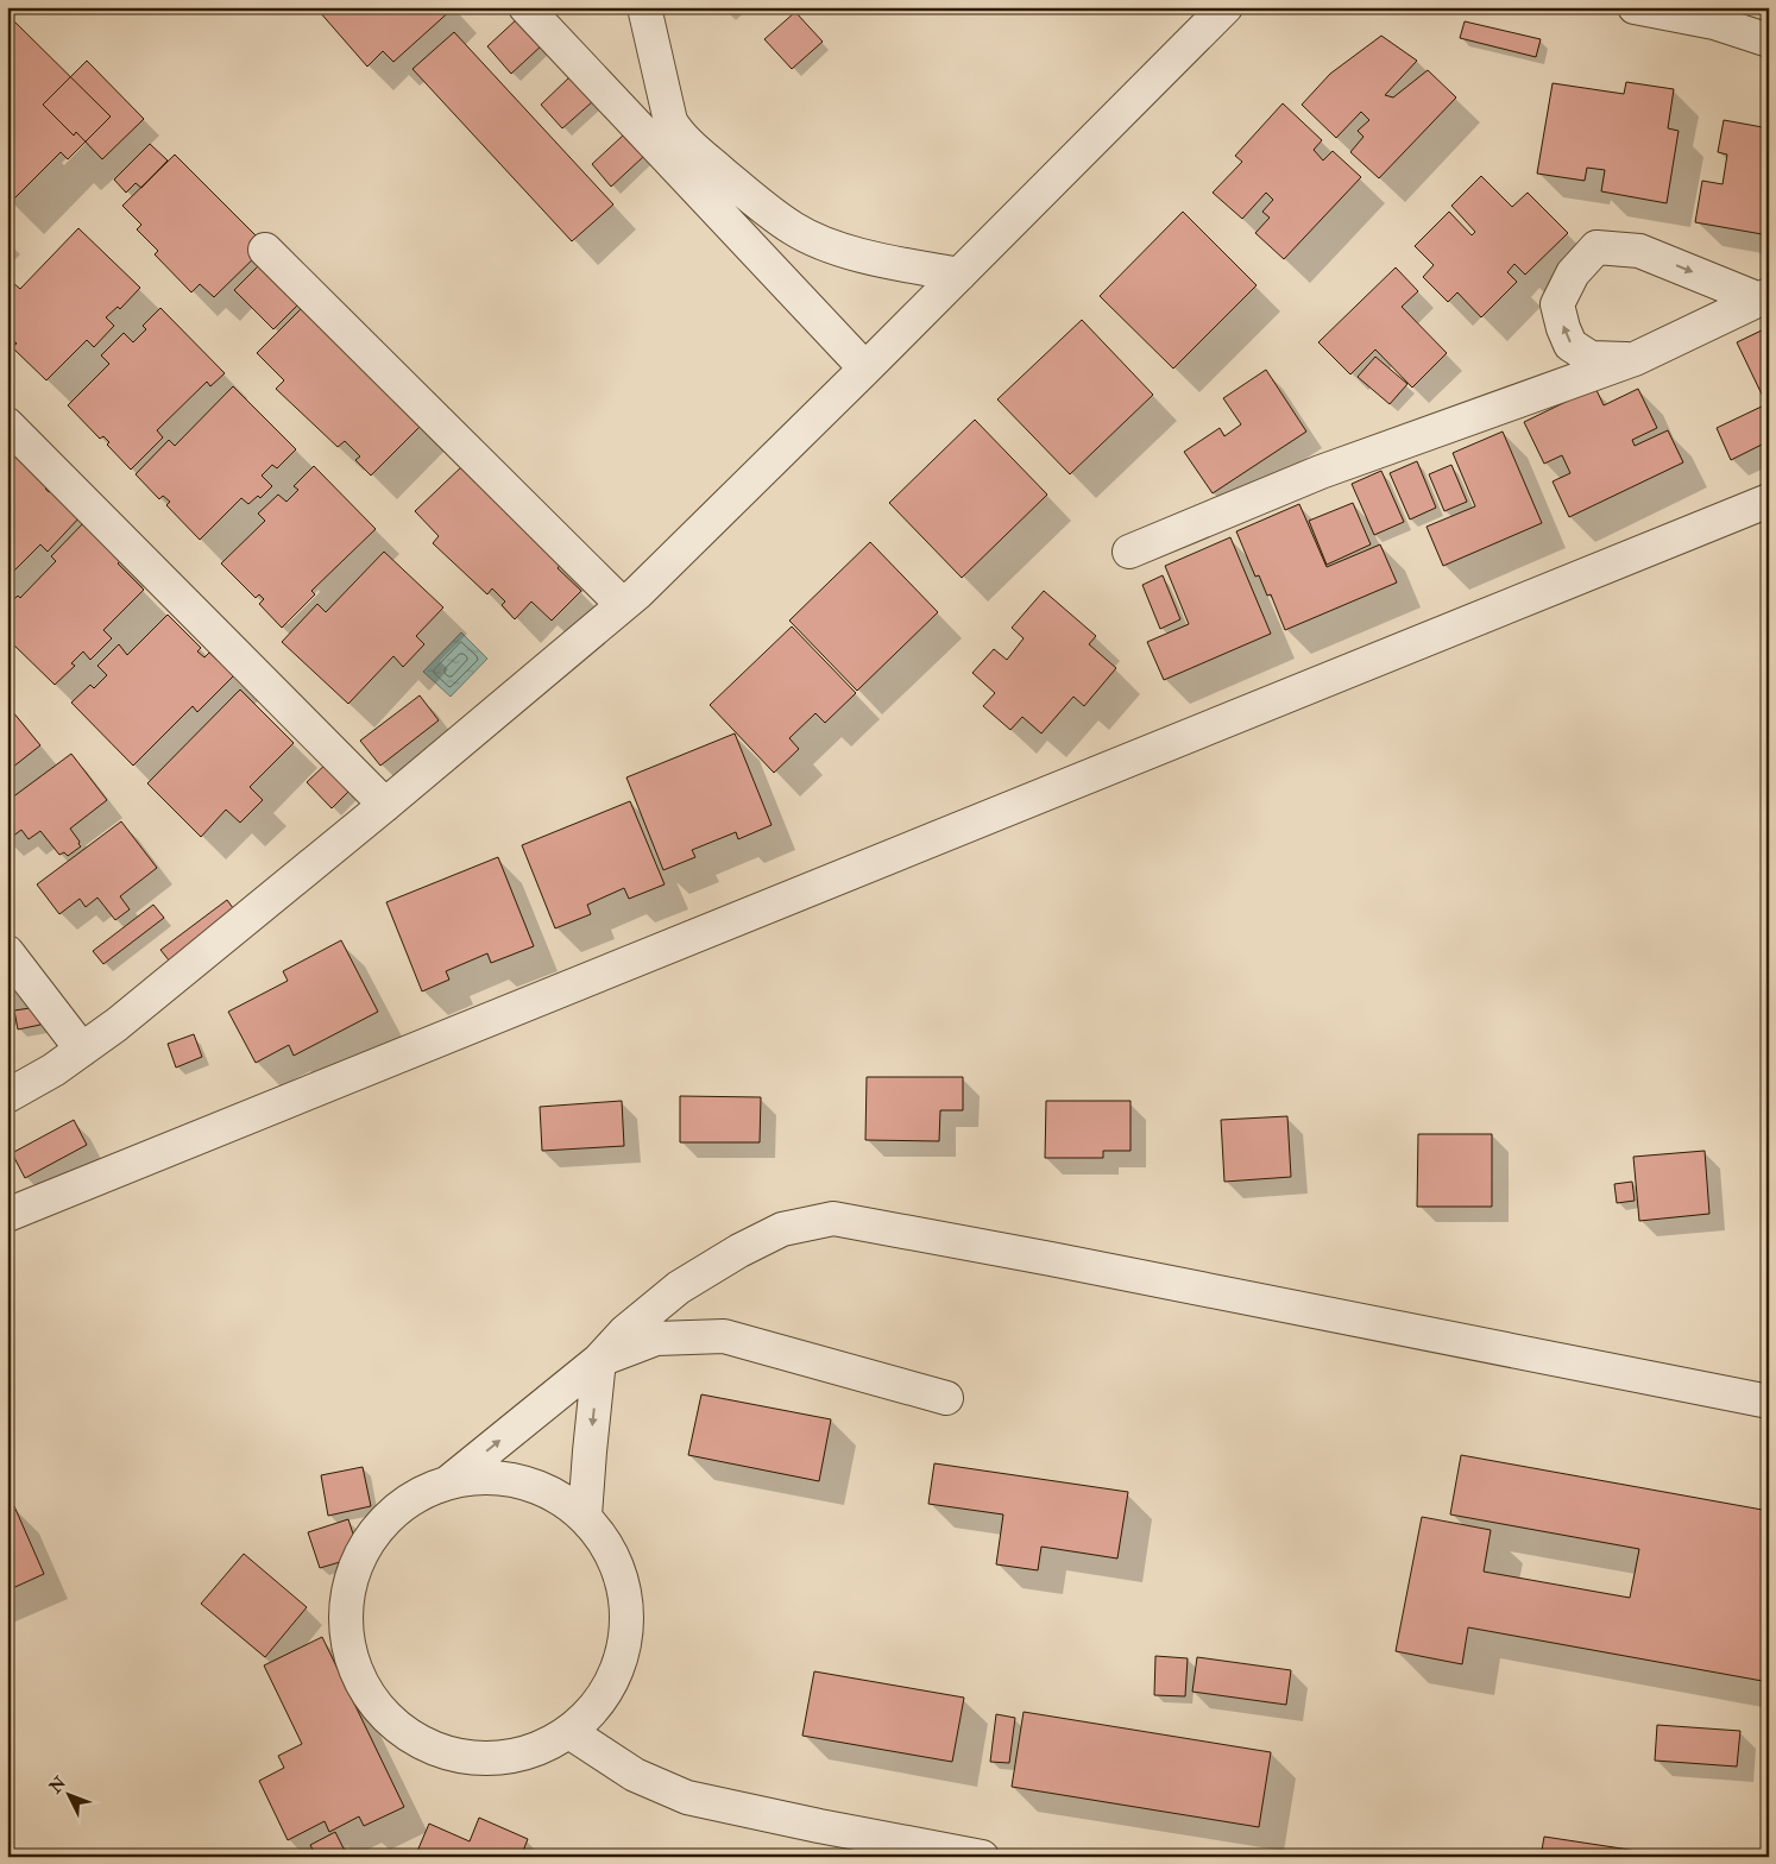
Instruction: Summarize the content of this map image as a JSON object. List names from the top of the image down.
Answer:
{
  "north": "top left"
}
